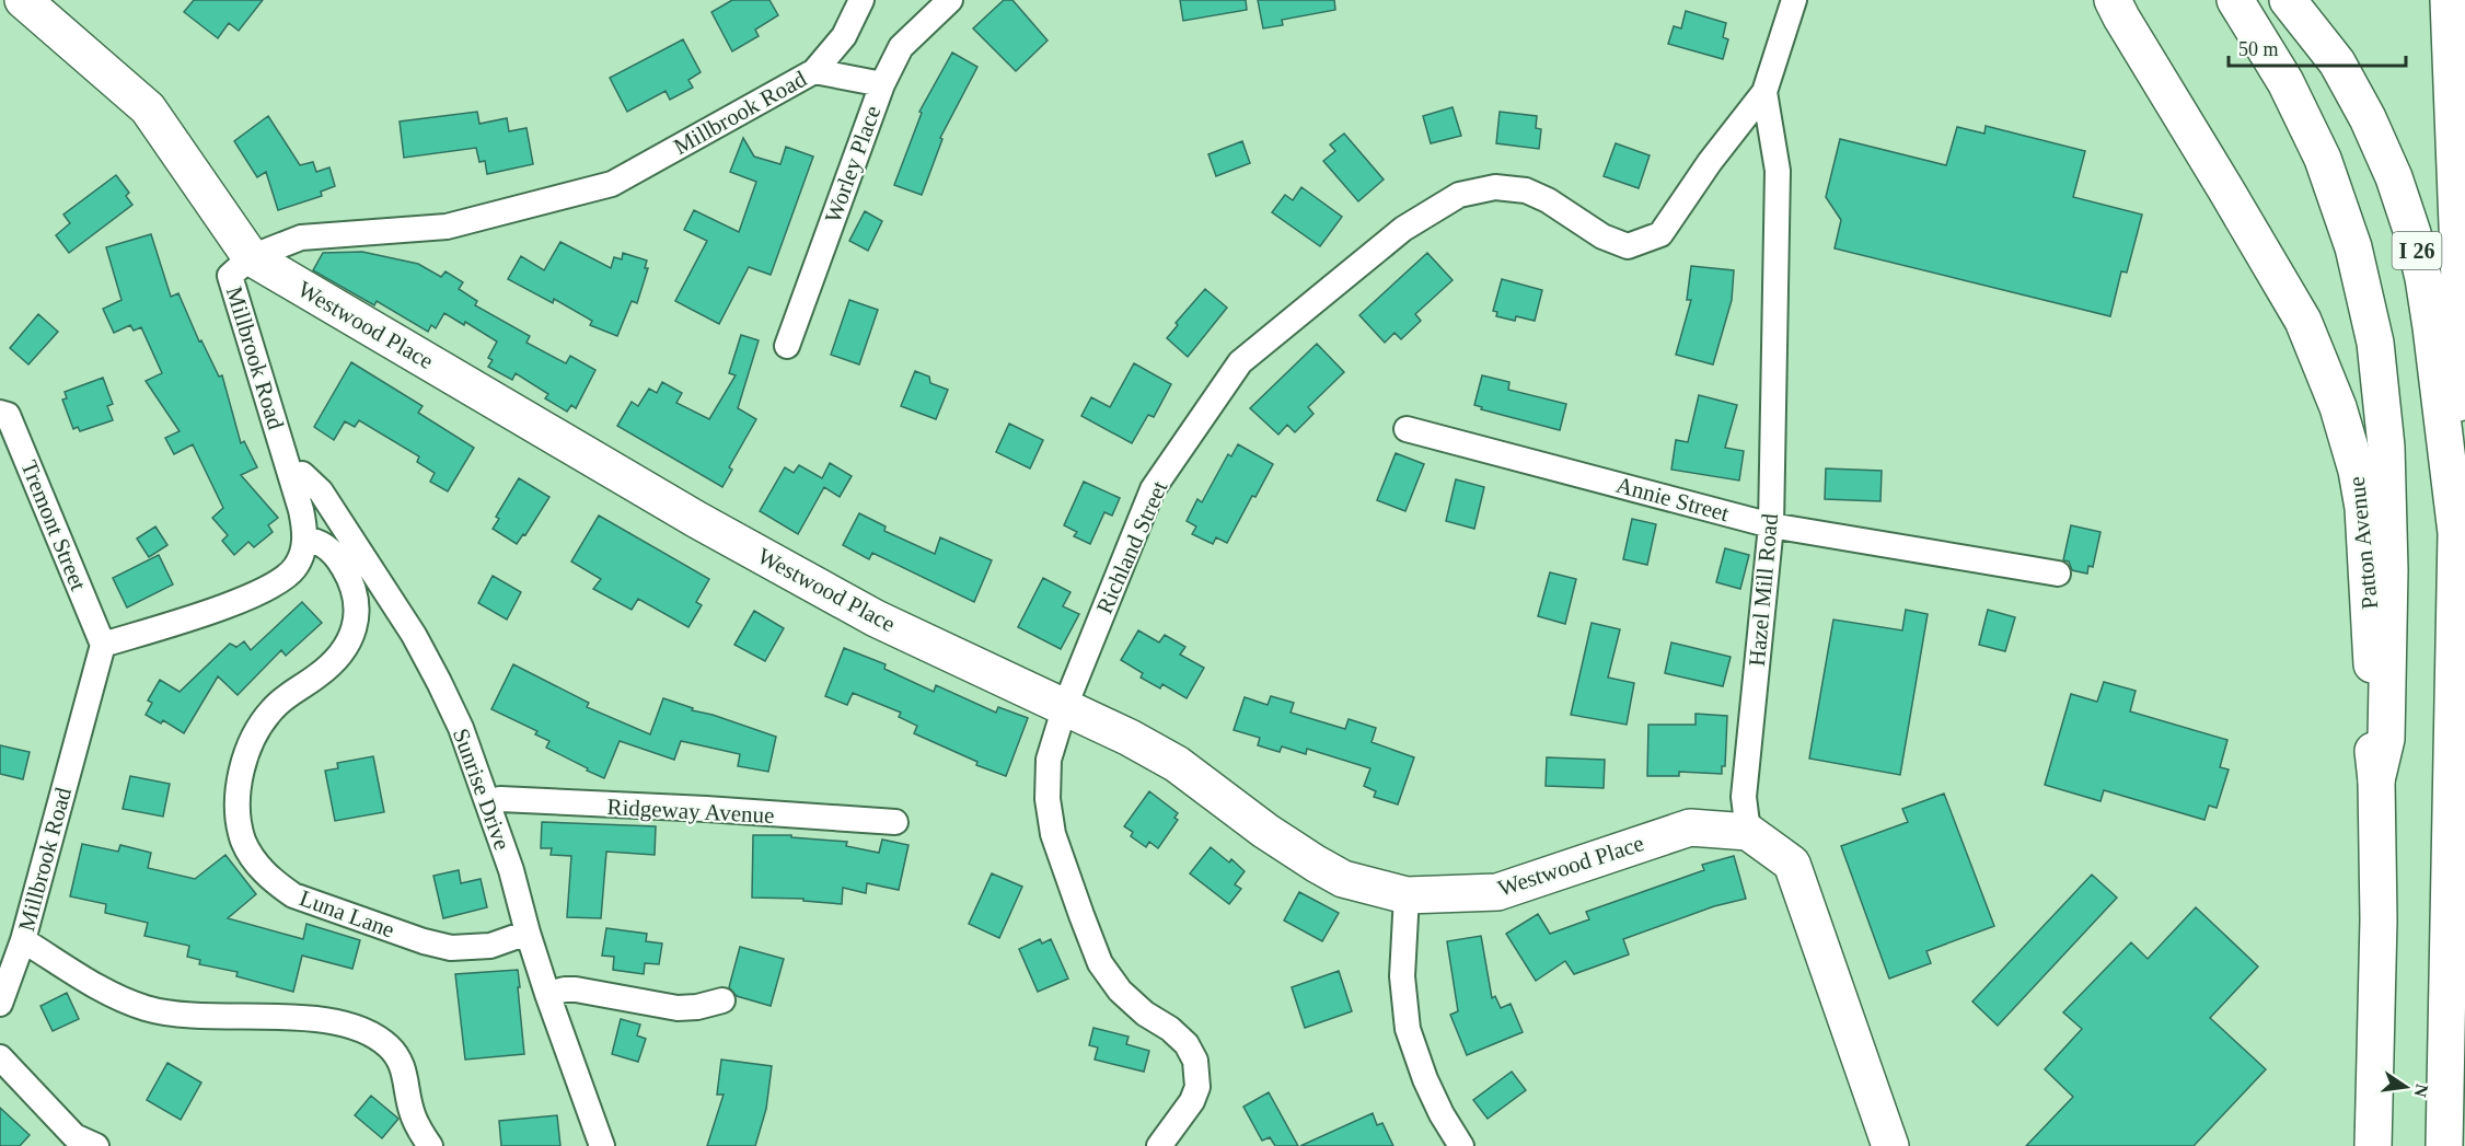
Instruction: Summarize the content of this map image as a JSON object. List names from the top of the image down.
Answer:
{
  "streets": {
    "main road": ["I 26", "Westwood Place", "Patton Avenue"],
    "street": [
      "Millbrook Road",
      "Worley Place",
      "Annie Street",
      "Tremont Street",
      "Richland Street",
      "Hazel Mill Road",
      "Sunrise Drive",
      "Ridgeway Avenue",
      "Luna Lane"
    ]
  },
  "crossings": [
    ["Millbrook Road", "Westwood Place"],
    ["Millbrook Road", "Tremont Street"],
    ["Millbrook Road", "Sunrise Drive"],
    ["Millbrook Road", "Luna Lane"],
    ["Westwood Place", "Richland Street"],
    ["Westwood Place", "Hazel Mill Road"],
    ["Annie Street", "Hazel Mill Road"],
    ["Richland Street", "Hazel Mill Road"],
    ["Sunrise Drive", "Ridgeway Avenue"],
    ["Sunrise Drive", "Luna Lane"]
  ],
  "scale_bar": "50 m",
  "north": "right"
}
